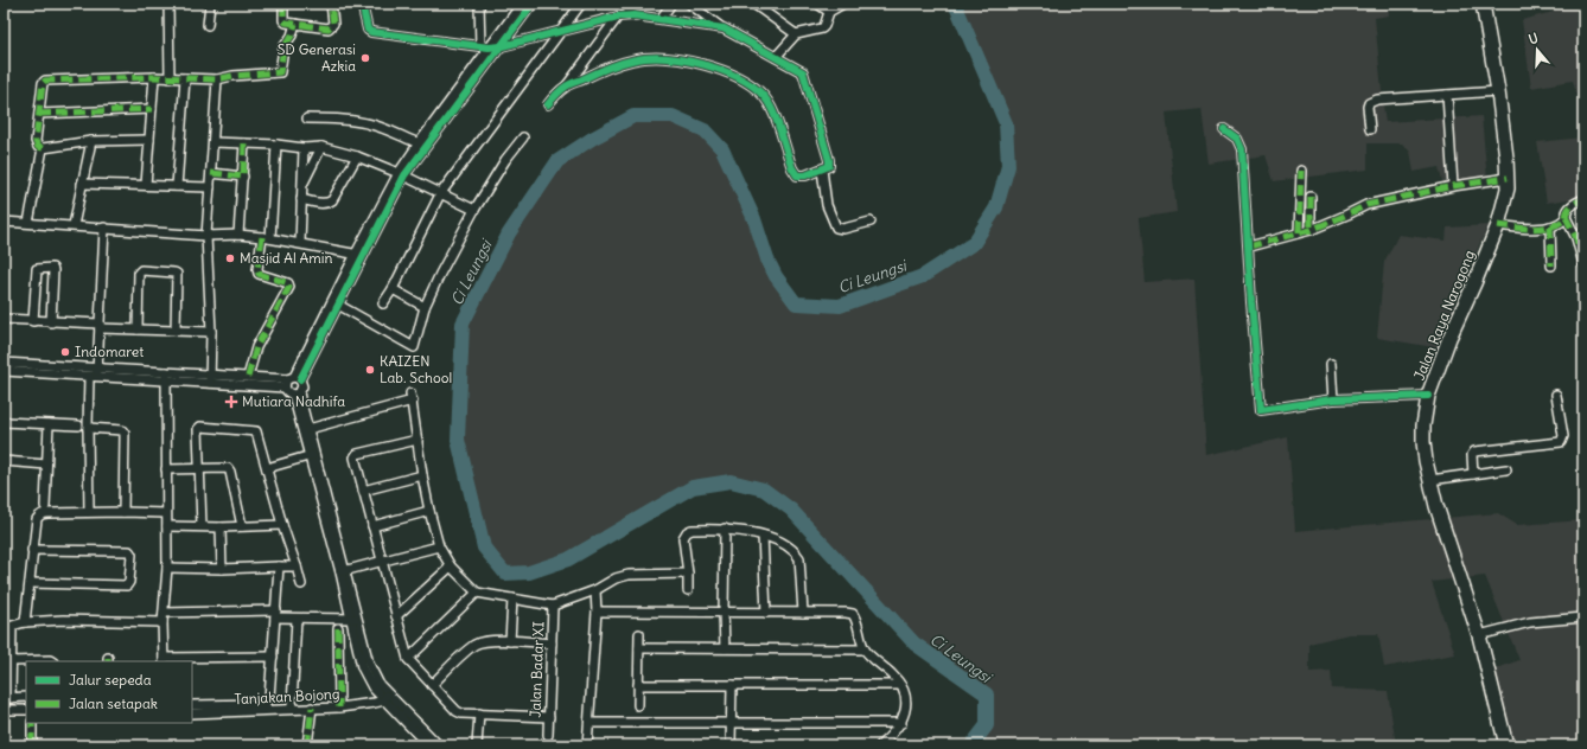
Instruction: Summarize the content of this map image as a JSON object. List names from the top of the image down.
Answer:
{
  "streets": {
    "main road": ["Jalan Raya Narogong"],
    "street": ["Jalan Badar XI", "Tanjakan Bojong"]
  },
  "water": ["Ci Leungsi"],
  "places": {
    "other": [
      "SD Generasi Azkia",
      "Masjid Al Amin",
      "Indomaret",
      "KAIZEN Lab. School"
    ],
    "health": ["Mutiara Nadhifa"]
  },
  "legend": ["Jalur sepeda", "Jalan setapak"],
  "north": "top"
}
